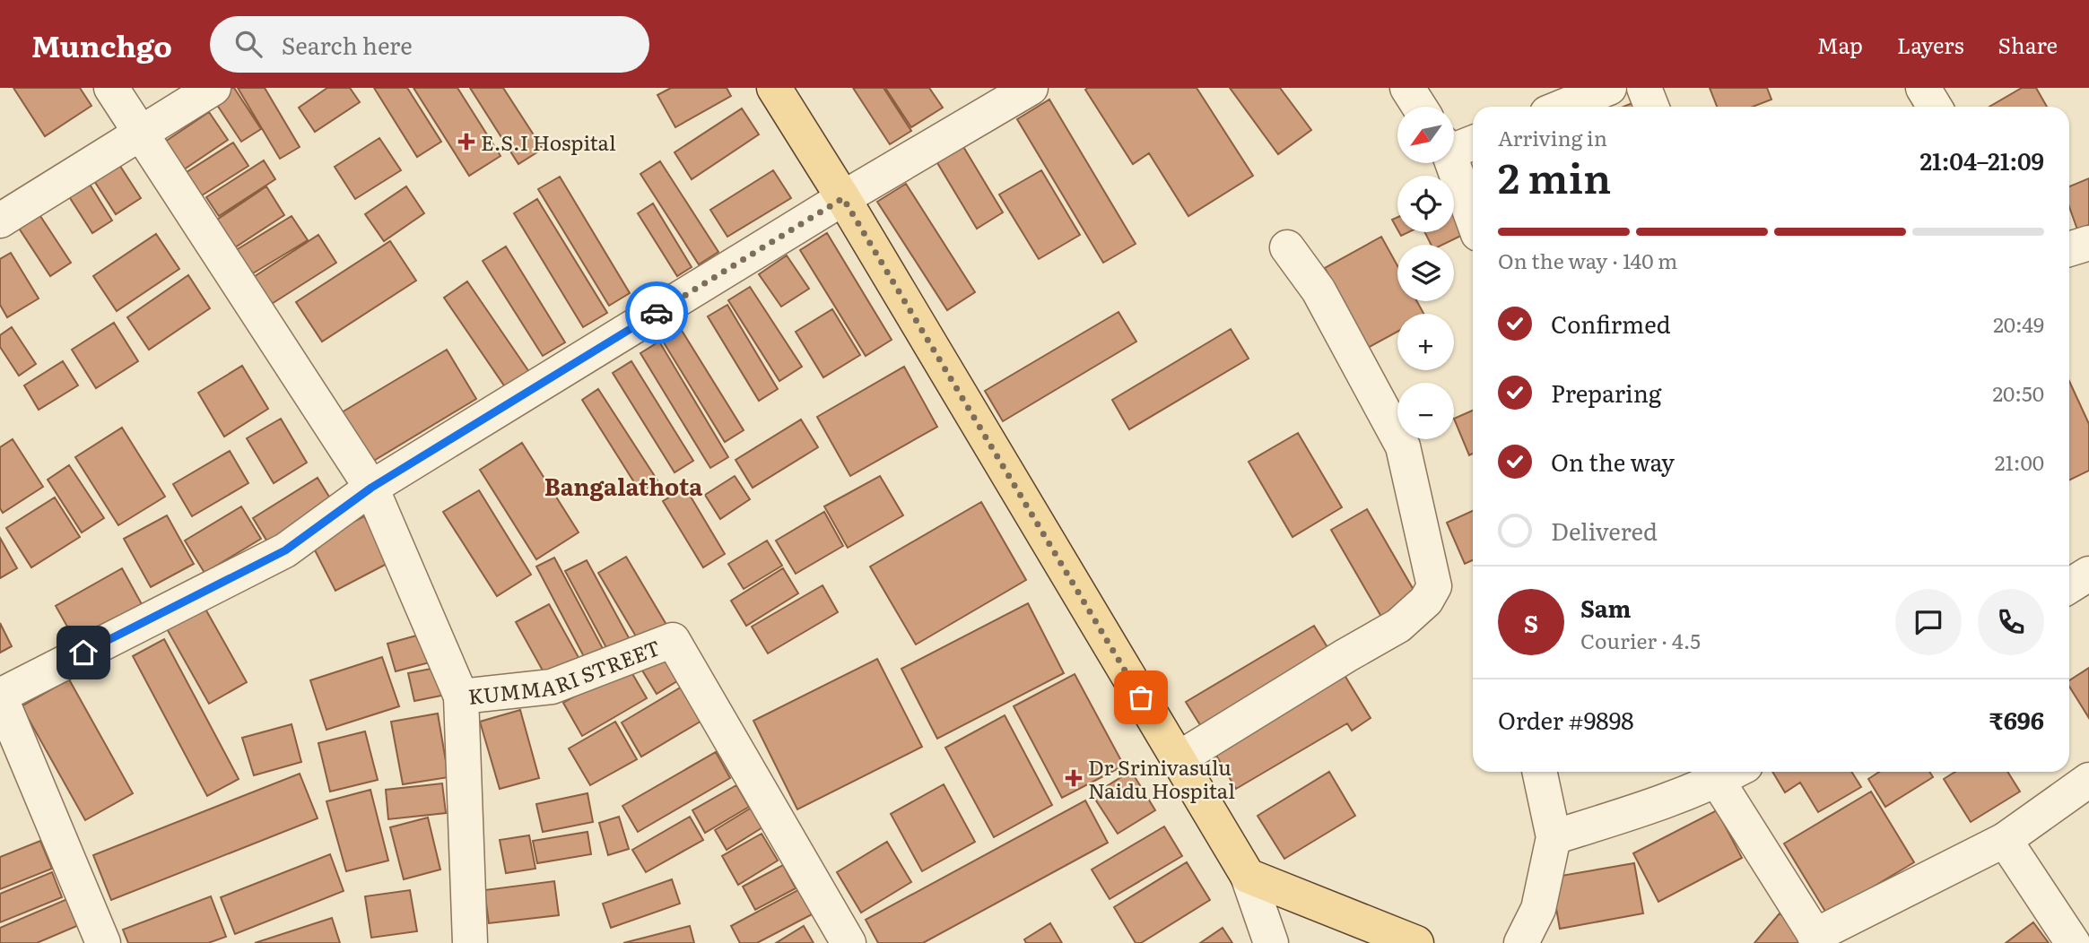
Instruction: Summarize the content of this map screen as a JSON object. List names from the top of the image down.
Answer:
{
  "streets": {
    "street": ["KUMMARI STREET"]
  },
  "districts": ["Bangalathota"],
  "places": {
    "health": ["E.S.I Hospital", "Dr Srinivasulu Naidu Hospital"]
  },
  "north": "bottom left",
  "page": {
    "header": "Munchgo",
    "search": "Search here",
    "nav": ["Map", "Layers", "Share"],
    "map_buttons": ["+", "−"],
    "heading": ["2 min", "Arriving in", "21:04–21:09"],
    "panel": [
      "Sam",
      "Courier · 4.5",
      "Order #9898",
      "₹696"
    ],
    "bar": "On the way · 140 m",
    "list": [
      ["Confirmed", "20:49"],
      ["Preparing", "20:50"],
      ["On the way", "21:00"],
      "Delivered"
    ],
    "round": "S"
  }
}
